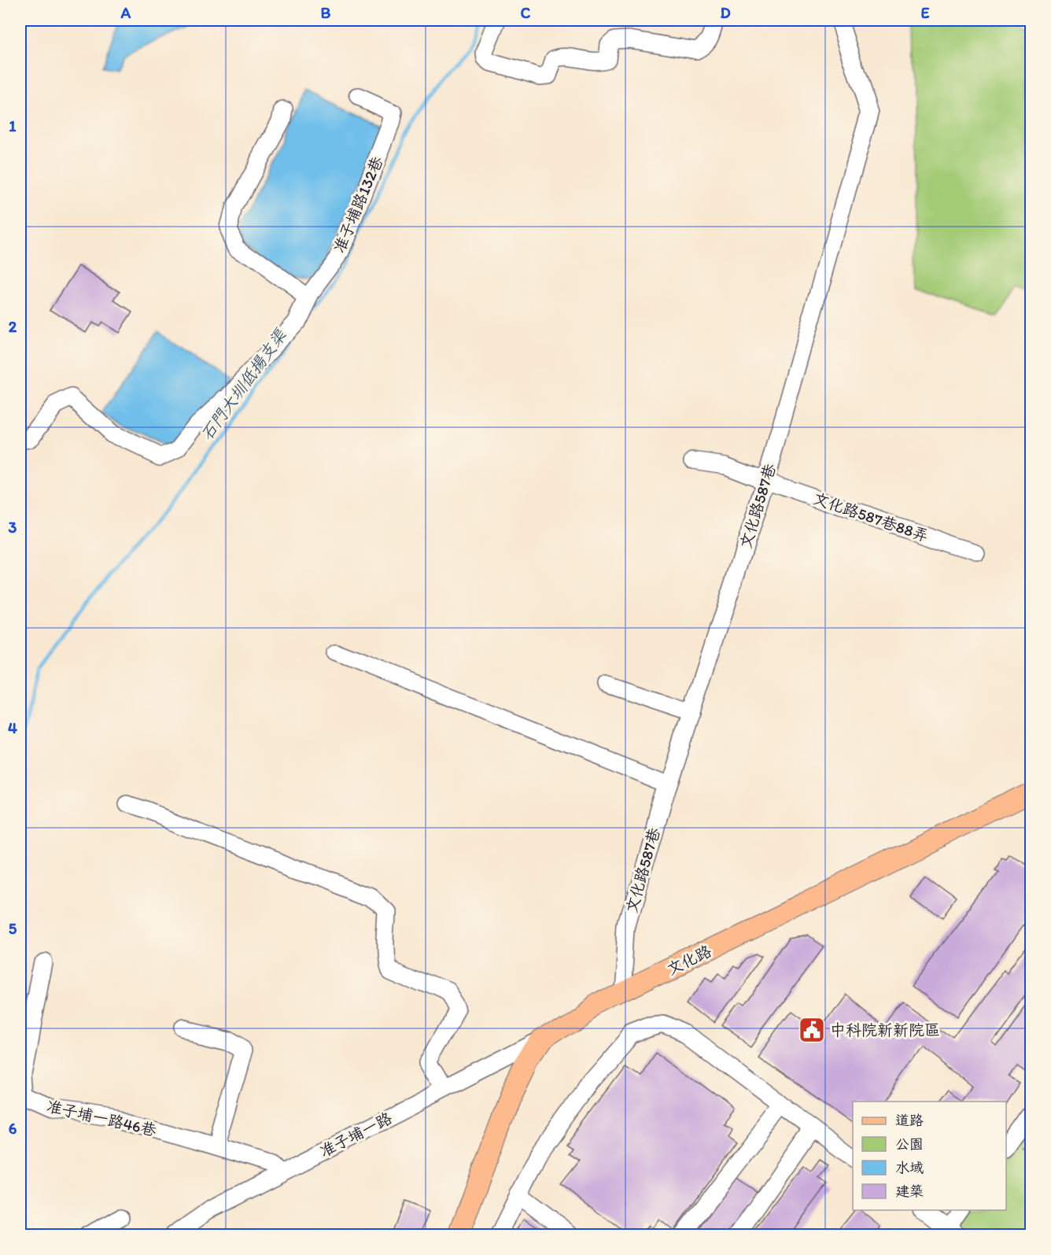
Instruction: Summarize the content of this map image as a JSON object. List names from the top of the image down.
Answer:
{
  "streets": {
    "main road": ["文化路"],
    "lane": [
      "准子埔路132巷",
      "文化路587巷",
      "文化路587巷88弄",
      "准子埔一路46巷",
      "准子埔一路"
    ]
  },
  "crossings": [
    ["文化路587巷", "文化路587巷88弄"],
    ["文化路587巷", "文化路"],
    ["文化路", "准子埔一路"],
    ["准子埔一路46巷", "准子埔一路"]
  ],
  "water": ["石門大圳低揚支渠"],
  "places": {
    "public building": ["中科院新新院區"]
  },
  "legend": [
    "道路",
    "公園",
    "水域",
    "建築"
  ],
  "grid": {
    "columns": [
      "A",
      "B",
      "C",
      "D",
      "E"
    ],
    "rows": [
      "1",
      "2",
      "3",
      "4",
      "5",
      "6"
    ]
  }
}
